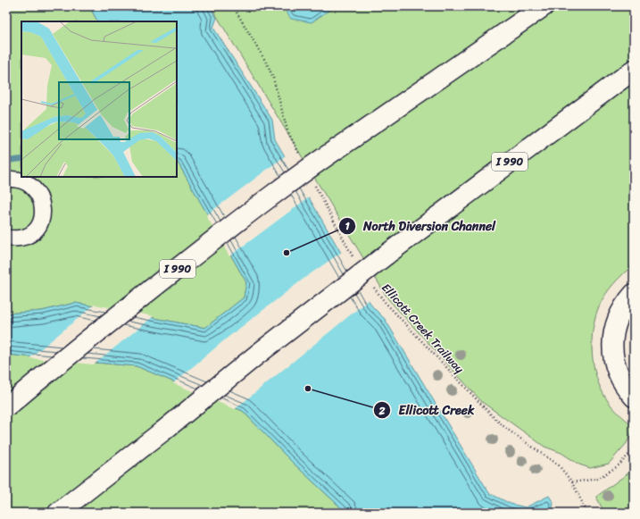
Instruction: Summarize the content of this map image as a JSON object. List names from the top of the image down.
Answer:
{
  "streets": {
    "main road": ["I 990"],
    "path": ["Ellicott Creek Trailway"]
  },
  "places": ["North Diversion Channel", "Ellicott Creek"]
}
